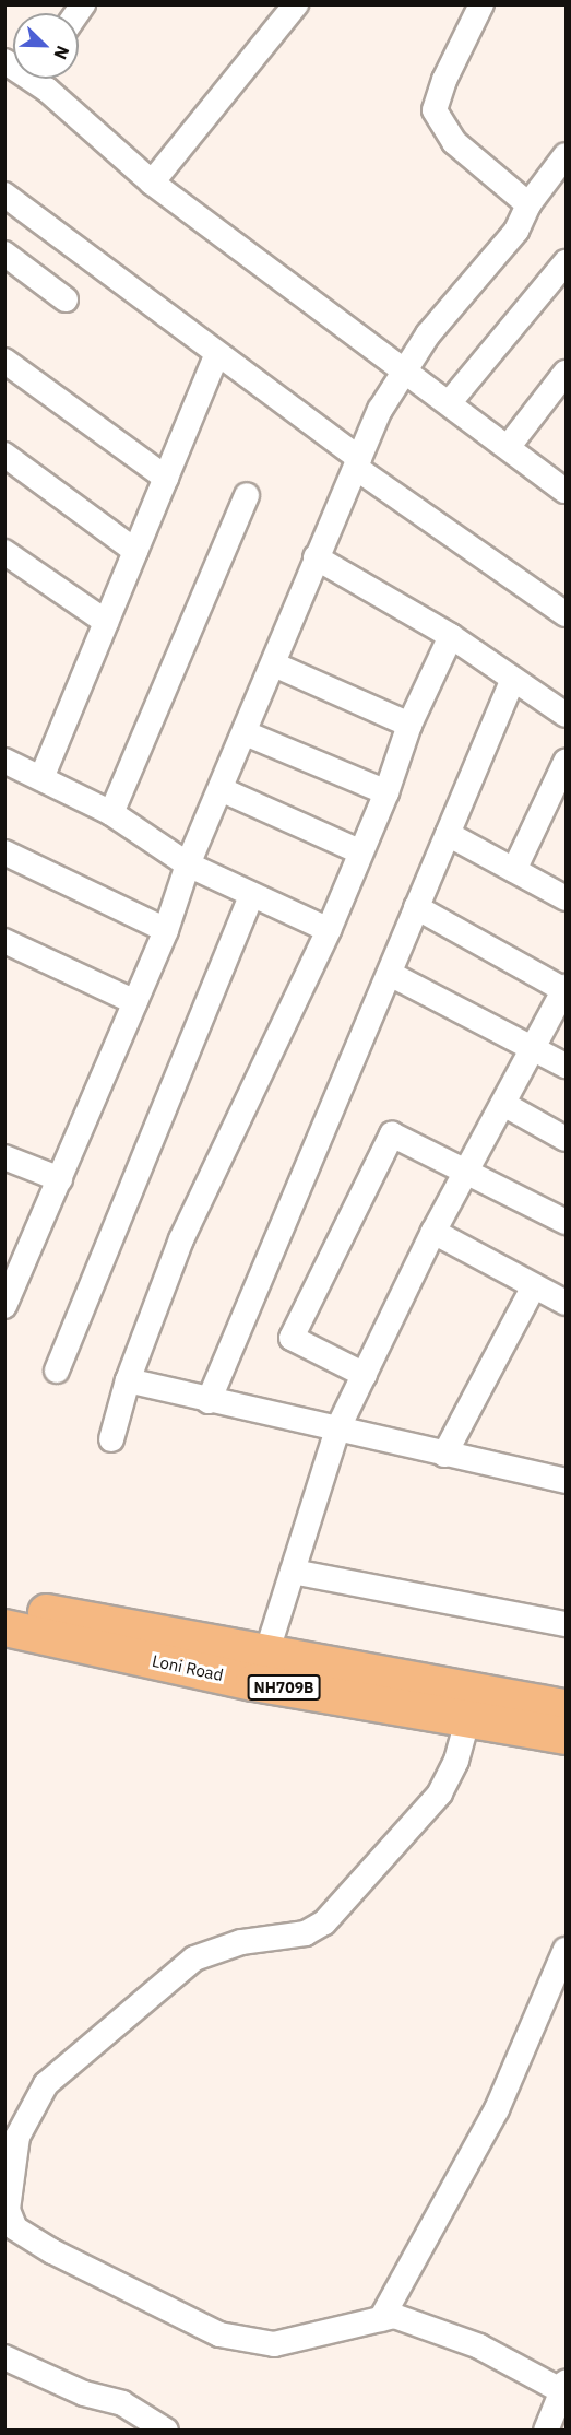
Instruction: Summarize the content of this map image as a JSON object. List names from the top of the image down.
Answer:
{
  "streets": {
    "highway": ["Loni Road", "NH709B"]
  },
  "north": "bottom right"
}
